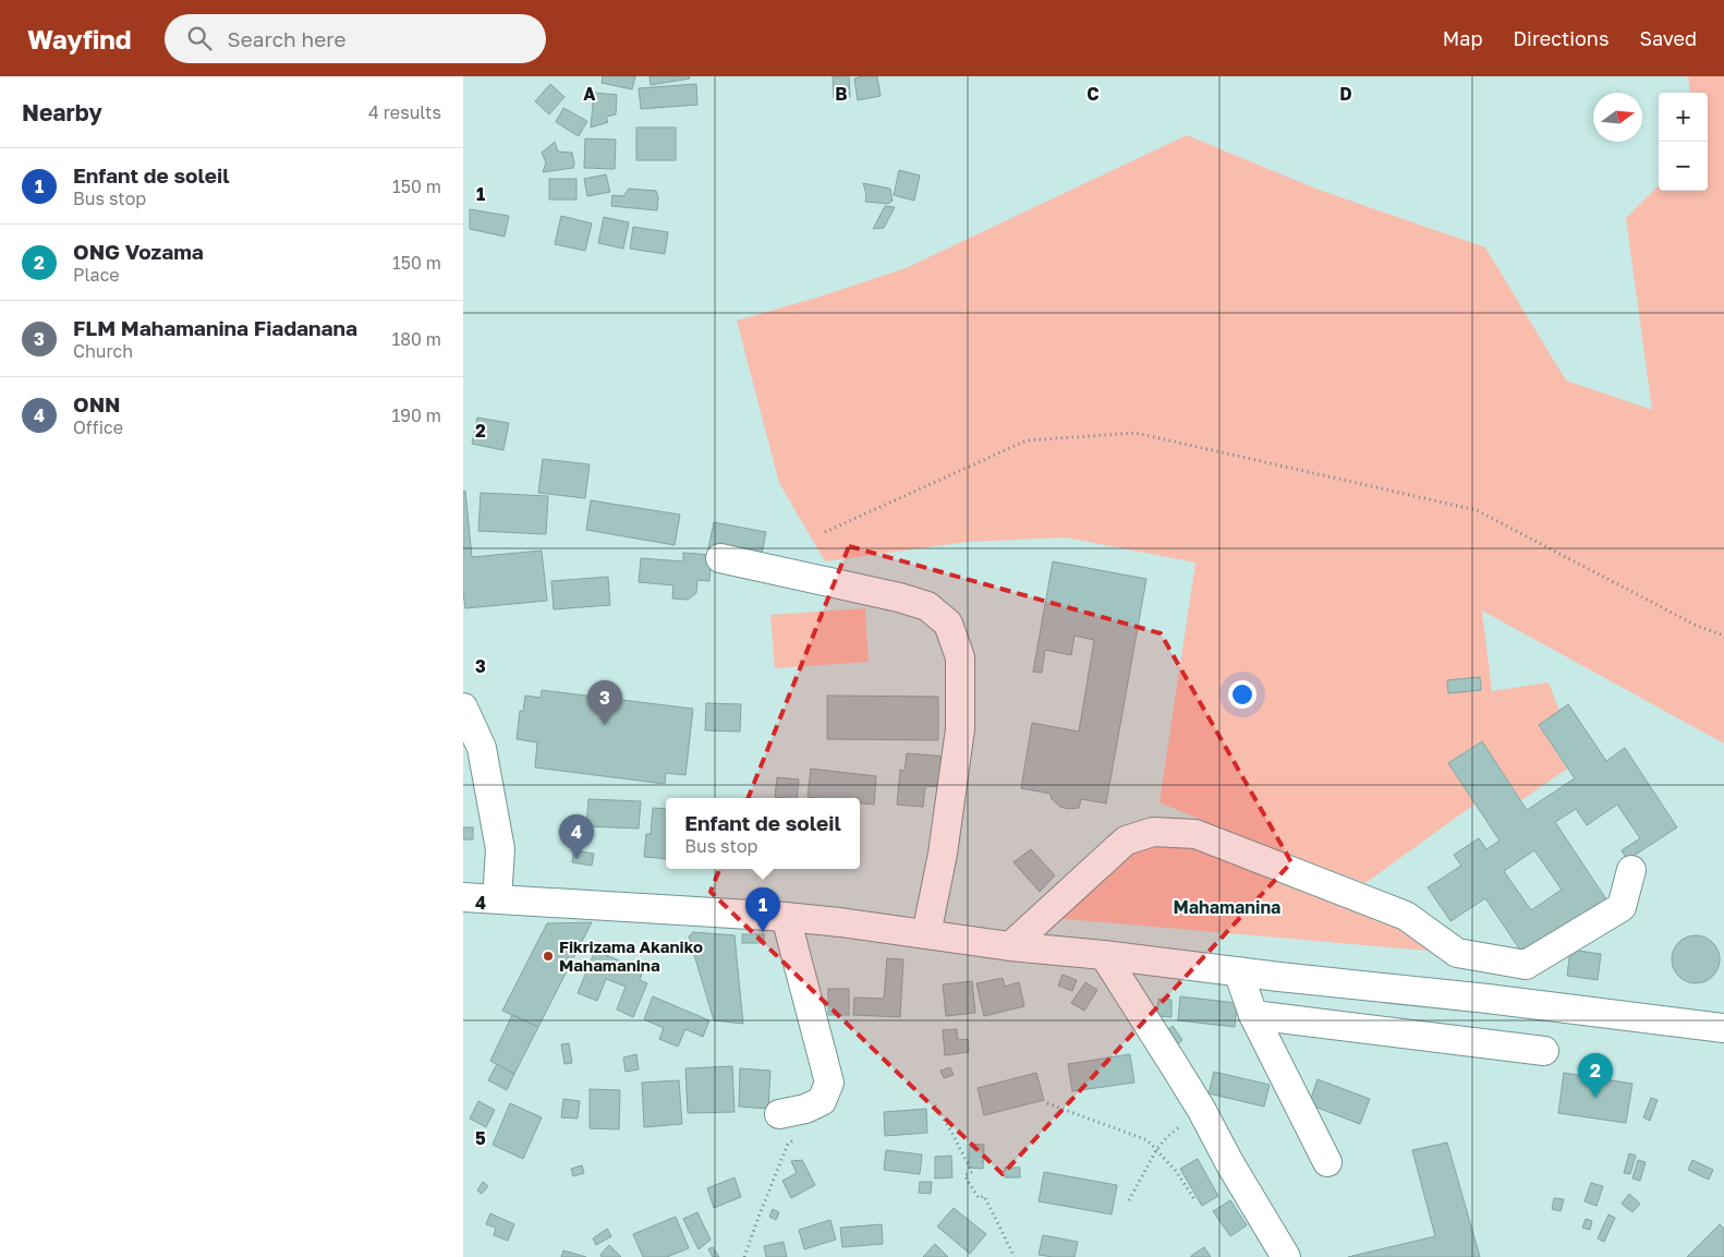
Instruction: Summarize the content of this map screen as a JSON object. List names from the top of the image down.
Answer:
{
  "districts": ["Mahamanina"],
  "places": ["Fikrizama Akaniko Mahamanina"],
  "north": "right",
  "page": {
    "header": "Wayfind",
    "search": "Search here",
    "nav": ["Map", "Directions", "Saved"],
    "heading": ["Nearby", "4 results"],
    "map_buttons": ["+", "−"],
    "list": [
      {
        "mark": "1",
        "name": "Enfant de soleil",
        "note": "Bus stop",
        "value": "150 m"
      },
      {
        "mark": "2",
        "name": "ONG Vozama",
        "note": "Place",
        "value": "150 m"
      },
      {
        "mark": "3",
        "name": "FLM Mahamanina Fiadanana",
        "note": "Church",
        "value": "180 m"
      },
      {
        "mark": "4",
        "name": "ONN",
        "note": "Office",
        "value": "190 m"
      }
    ],
    "pins": [
      "3",
      "4",
      "1",
      "2"
    ],
    "popup": ["Enfant de soleil", "Bus stop"]
  },
  "grid": {
    "columns": [
      "A",
      "B",
      "C",
      "D"
    ],
    "rows": [
      "1",
      "2",
      "3",
      "4",
      "5"
    ]
  }
}
